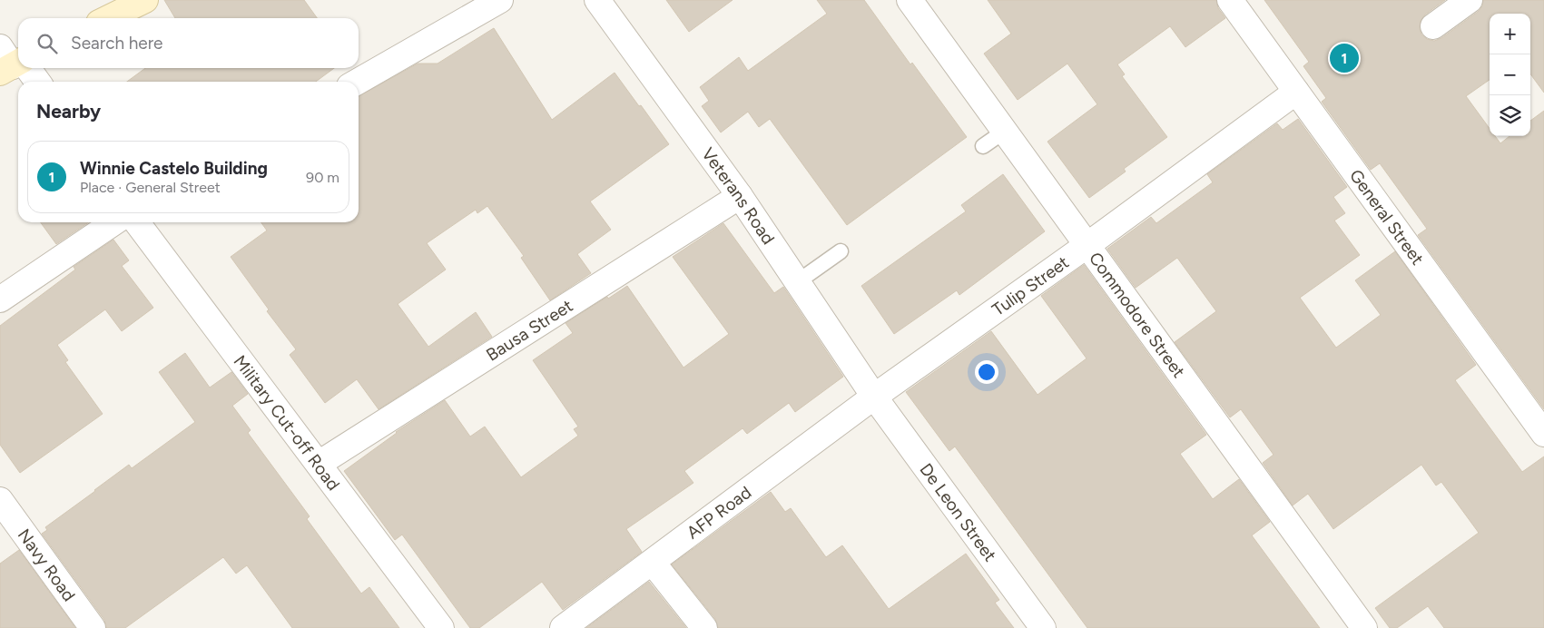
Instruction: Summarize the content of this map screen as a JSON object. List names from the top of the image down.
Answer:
{
  "streets": {
    "street": [
      "Veterans Road",
      "General Street",
      "Tulip Street",
      "Commodore Street",
      "Bausa Street",
      "Military Cut-off Road",
      "AFP Road",
      "De Leon Street",
      "Navy Road"
    ]
  },
  "crossings": [
    ["Veterans Road", "Tulip Street"],
    ["Veterans Road", "Bausa Street"],
    ["Veterans Road", "AFP Road"],
    ["Veterans Road", "De Leon Street"],
    ["General Street", "Tulip Street"],
    ["Tulip Street", "Commodore Street"],
    ["Tulip Street", "AFP Road"],
    ["Tulip Street", "De Leon Street"],
    ["Bausa Street", "Military Cut-off Road"],
    ["AFP Road", "De Leon Street"]
  ],
  "page": {
    "map_buttons": ["+", "−"],
    "search": "Search here",
    "pins": "1",
    "heading": "Nearby",
    "list": [
      {
        "mark": "1",
        "name": "Winnie Castelo Building",
        "note": "Place · General Street",
        "value": "90 m"
      }
    ]
  }
}
